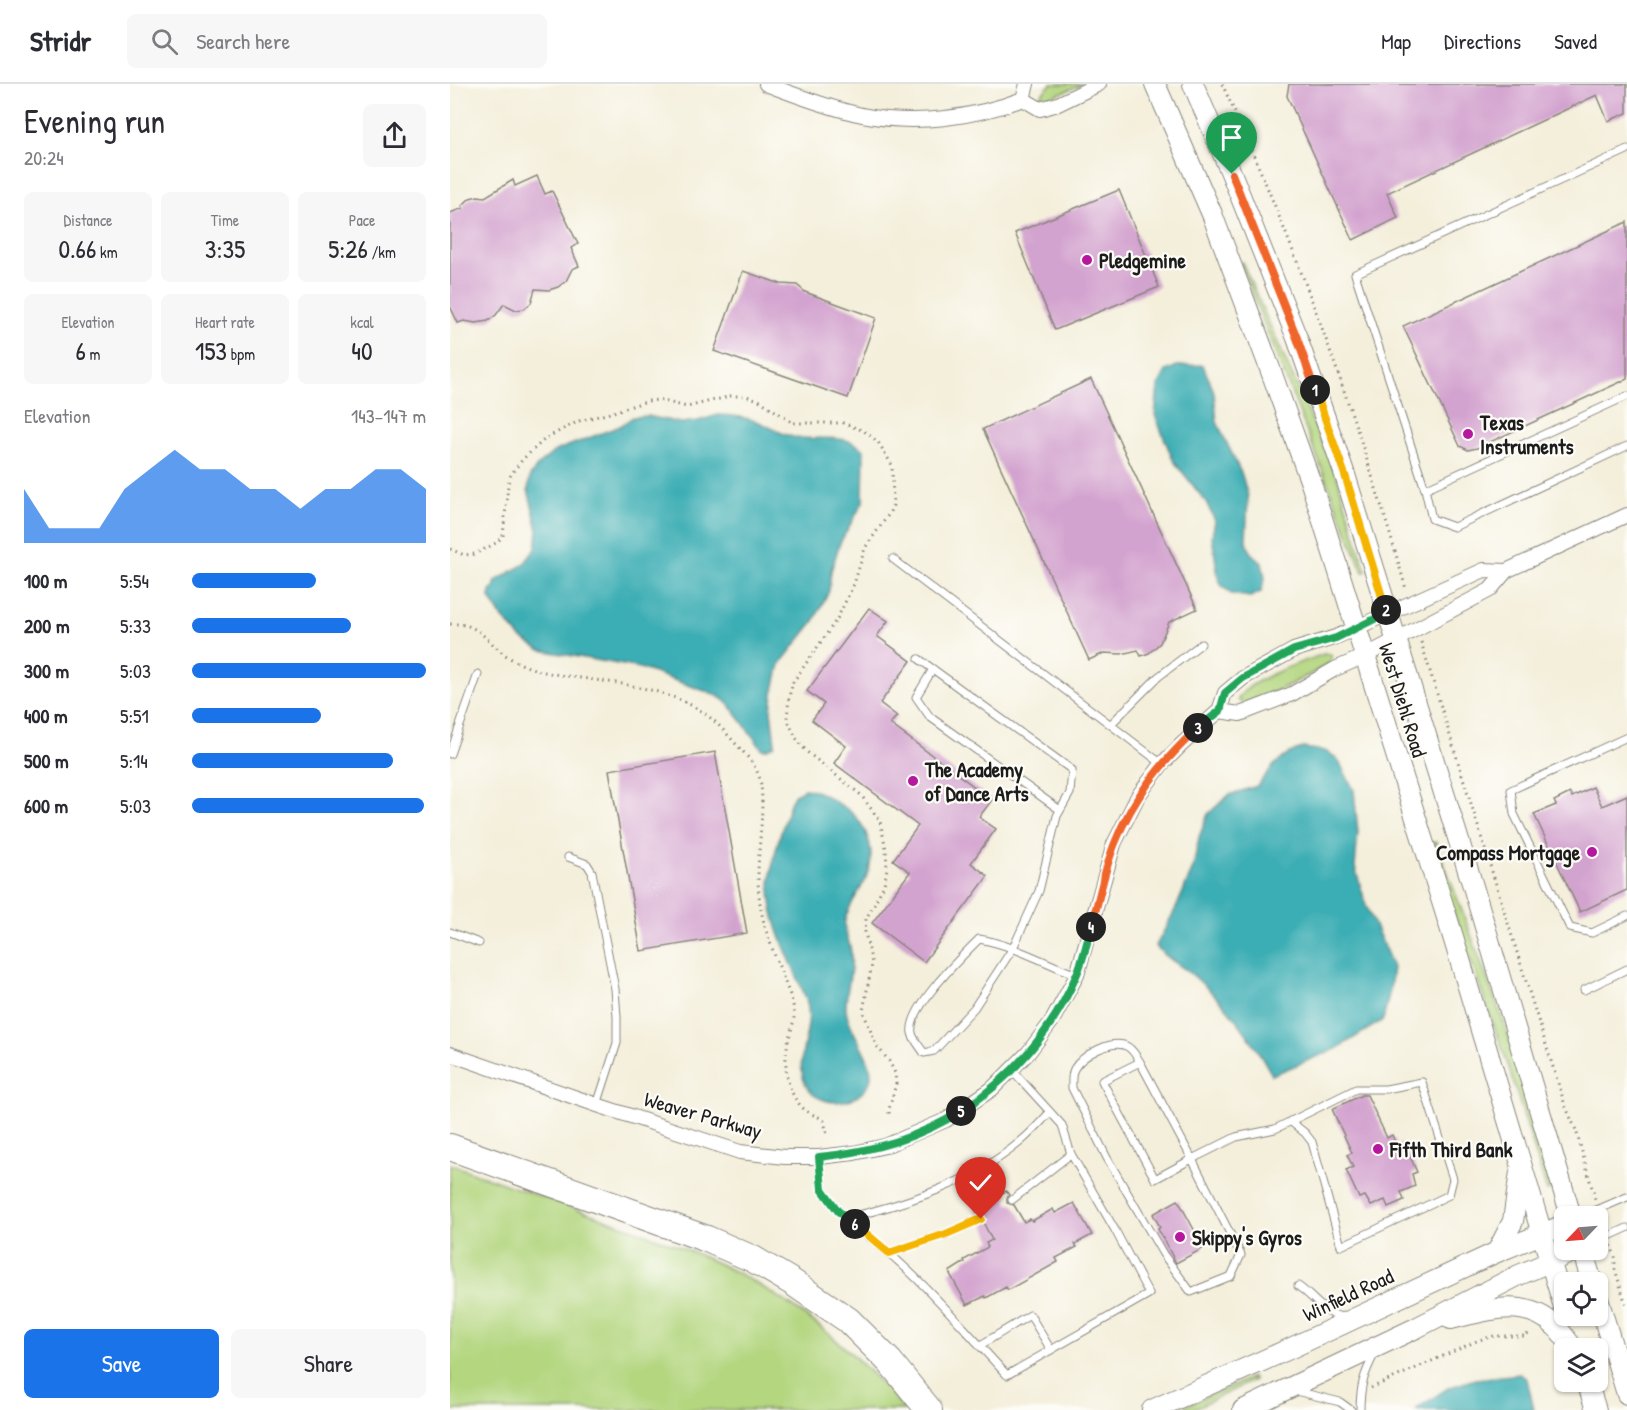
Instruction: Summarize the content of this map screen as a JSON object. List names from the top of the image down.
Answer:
{
  "streets": {
    "street": ["West Diehl Road", "Weaver Parkway", "Winfield Road"]
  },
  "crossings": [
    ["West Diehl Road", "Weaver Parkway"],
    ["West Diehl Road", "Winfield Road"]
  ],
  "places": [
    "Pledgemine",
    "Texas Instruments",
    "The Academy of Dance Arts",
    "Compass Mortgage",
    "Fifth Third Bank",
    "Skippy's Gyros"
  ],
  "north": "bottom left",
  "page": {
    "header": "Stridr",
    "search": "Search here",
    "nav": ["Map", "Directions", "Saved"],
    "heading": ["Evening run", "20:24"],
    "stats": [
      ["Distance", "0.66 km"],
      ["Time", "3:35"],
      ["Pace", "5:26 /km"],
      ["Elevation", "6 m"],
      ["Heart rate", "153 bpm"],
      ["kcal", "40"]
    ],
    "pins": [
      "1",
      "2",
      "3",
      "4",
      "5",
      "6"
    ],
    "chart": ["Elevation", "143–147 m"],
    "list": [
      {
        "name": "100 m",
        "note": "5:54"
      },
      {
        "name": "200 m",
        "note": "5:33"
      },
      {
        "name": "300 m",
        "note": "5:03"
      },
      {
        "name": "400 m",
        "note": "5:51"
      },
      {
        "name": "500 m",
        "note": "5:14"
      },
      {
        "name": "600 m",
        "note": "5:03"
      }
    ],
    "buttons": ["Save", "Share"]
  }
}
